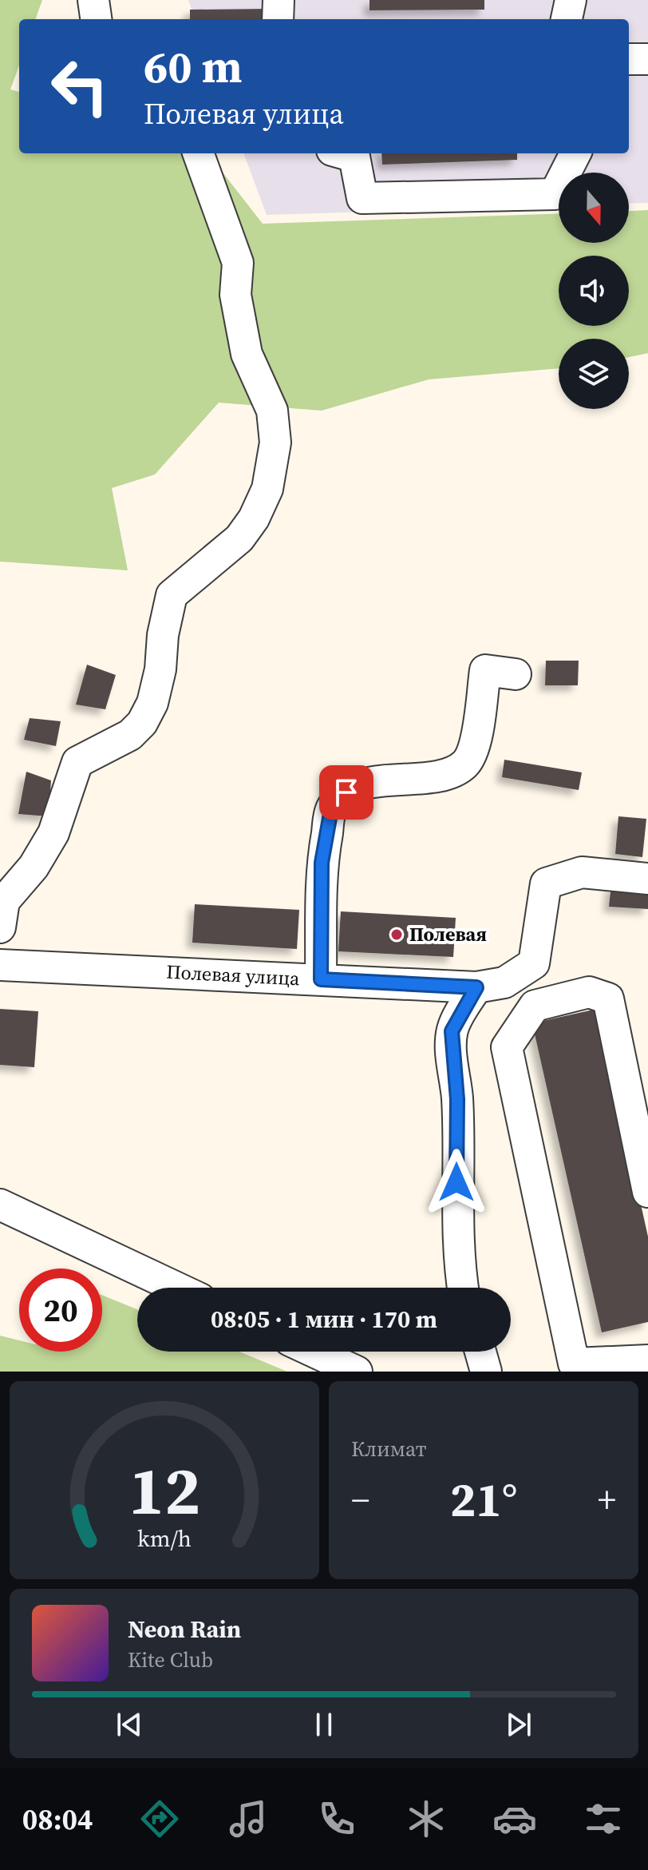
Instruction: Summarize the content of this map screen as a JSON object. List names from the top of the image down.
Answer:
{
  "streets": {
    "street": ["Полевая улица"]
  },
  "places": ["Полевая"],
  "north": "bottom",
  "page": {
    "turn": ["60 m", "Полевая улица"],
    "limit": "20",
    "trip": "08:05 · 1 мин · 170 m",
    "tile": "Климат",
    "heat": ["−", "21°", "+"],
    "song": ["Neon Rain", "Kite Club"],
    "tabs": "08:04",
    "gauge": ["12", "km/h"]
  }
}
